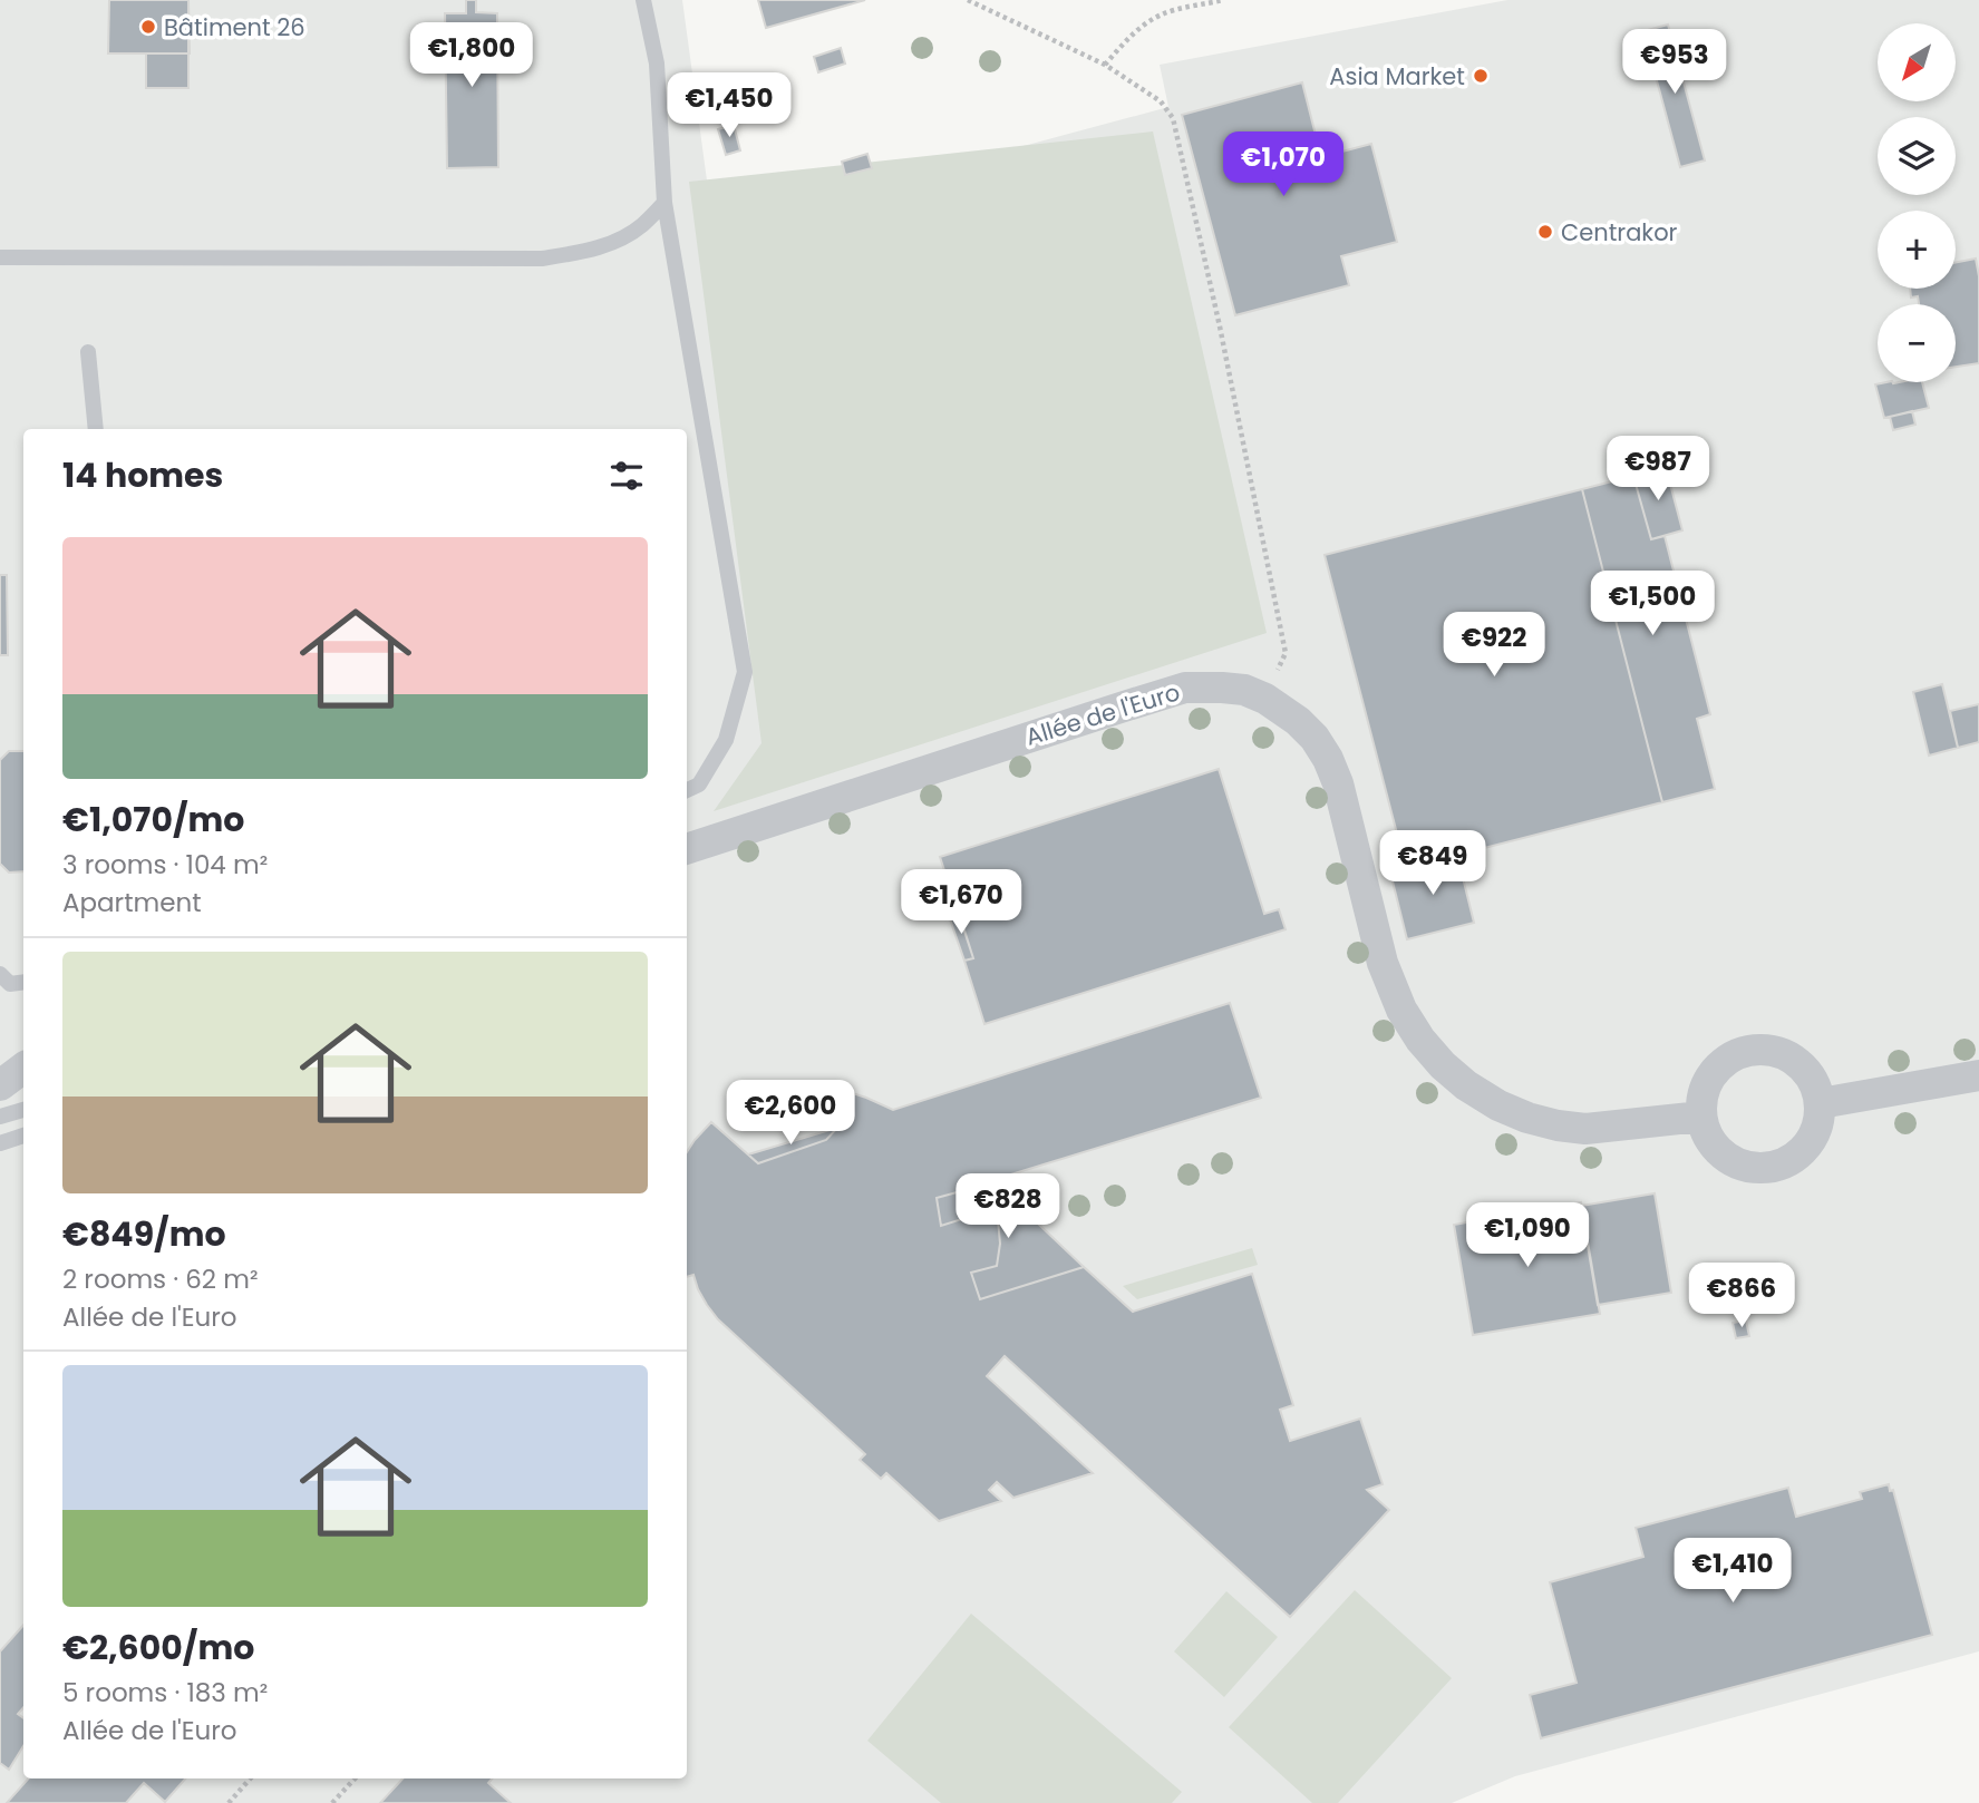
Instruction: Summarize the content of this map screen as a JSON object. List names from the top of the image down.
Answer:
{
  "streets": {
    "street": ["Allée de l'Euro"]
  },
  "places": ["Bâtiment 26", "Asia Market", "Centrakor"],
  "north": "bottom left",
  "page": {
    "price": [
      "€1,800",
      "€953",
      "€1,450",
      "€1,070",
      "€987",
      "€1,500",
      "€922",
      "€849",
      "€1,670",
      "€2,600",
      "€828",
      "€1,090",
      "€866",
      "€1,410"
    ],
    "map_buttons": ["+", "−"],
    "heading": "14 homes",
    "list": [
      {
        "name": "€1,070/mo",
        "note": "3 rooms · 104 m² · Apartment"
      },
      {
        "name": "€849/mo",
        "note": "2 rooms · 62 m² · Allée de l'Euro"
      },
      {
        "name": "€2,600/mo",
        "note": "5 rooms · 183 m² · Allée de l'Euro"
      }
    ]
  }
}
